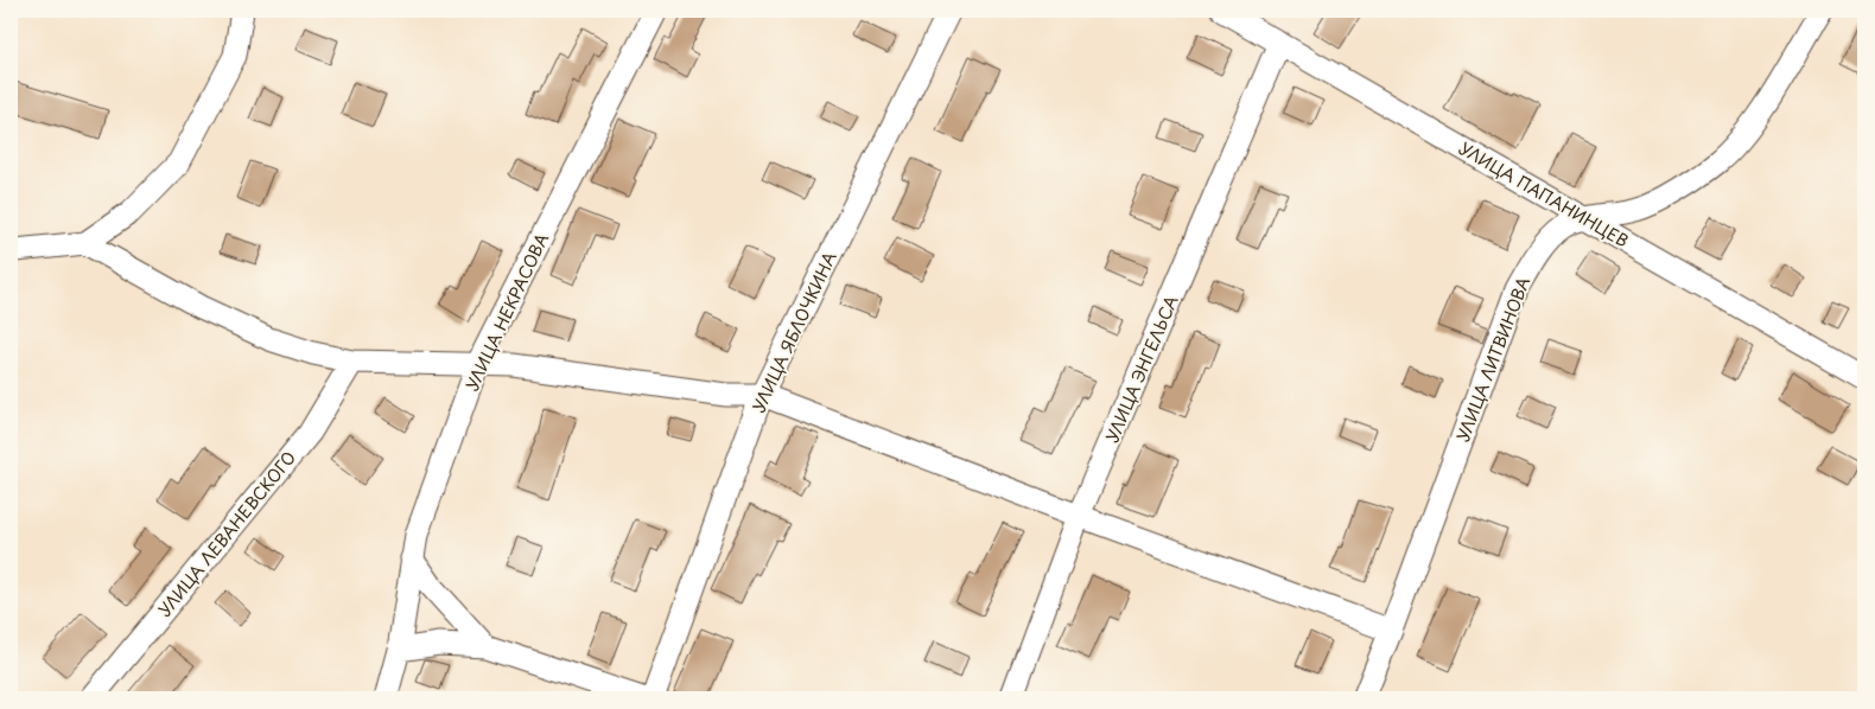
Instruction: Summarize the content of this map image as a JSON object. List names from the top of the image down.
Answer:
{
  "streets": {
    "street": [
      "УЛИЦА ПАПАНИНЦЕВ",
      "УЛИЦА НЕКРАСОВА",
      "УЛИЦА ЯБЛОЧКИНА",
      "УЛИЦА ЛИТВИНОВА",
      "УЛИЦА ЭНГЕЛЬСА",
      "УЛИЦА ЛЕВАНЕВСКОГО"
    ]
  },
  "crossings": [
    ["УЛИЦА ПАПАНИНЦЕВ", "УЛИЦА ЛИТВИНОВА"],
    ["УЛИЦА ПАПАНИНЦЕВ", "УЛИЦА ЭНГЕЛЬСА"]
  ]
}
